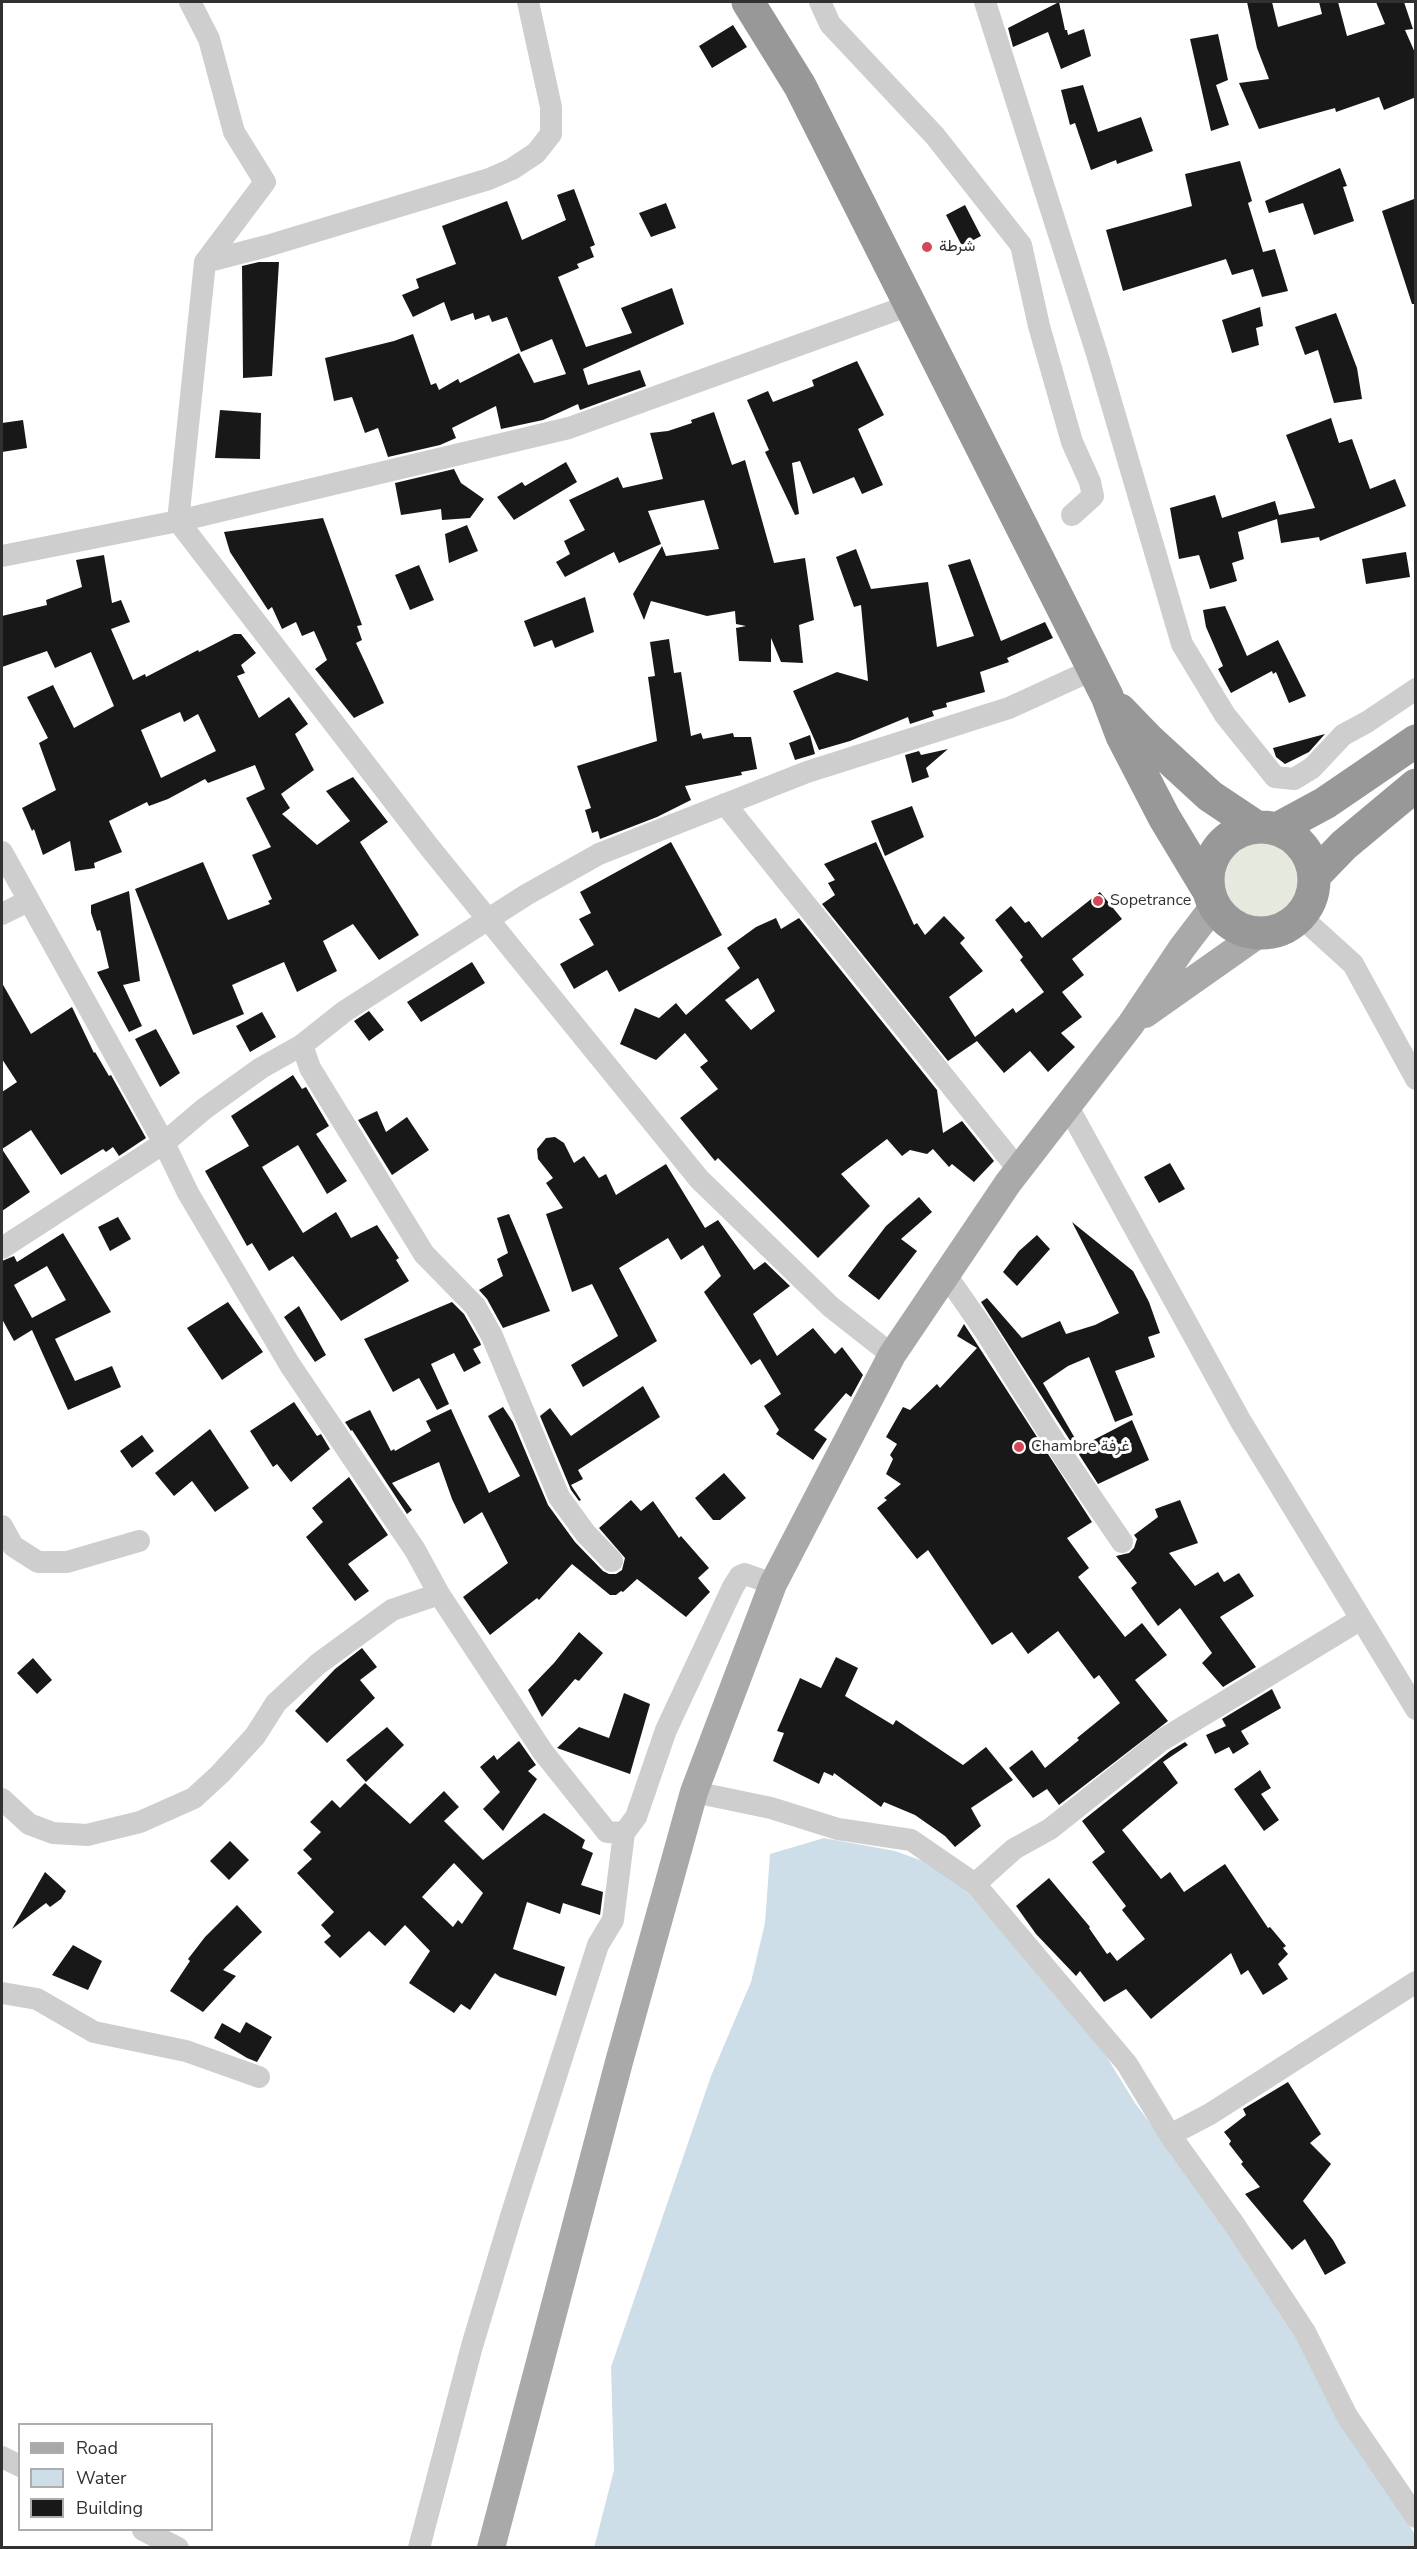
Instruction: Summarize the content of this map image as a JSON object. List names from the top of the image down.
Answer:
{
  "places": ["شرطة", "Sopetrance", "Chambre غرفة"],
  "legend": ["Road", "Water", "Building"]
}
